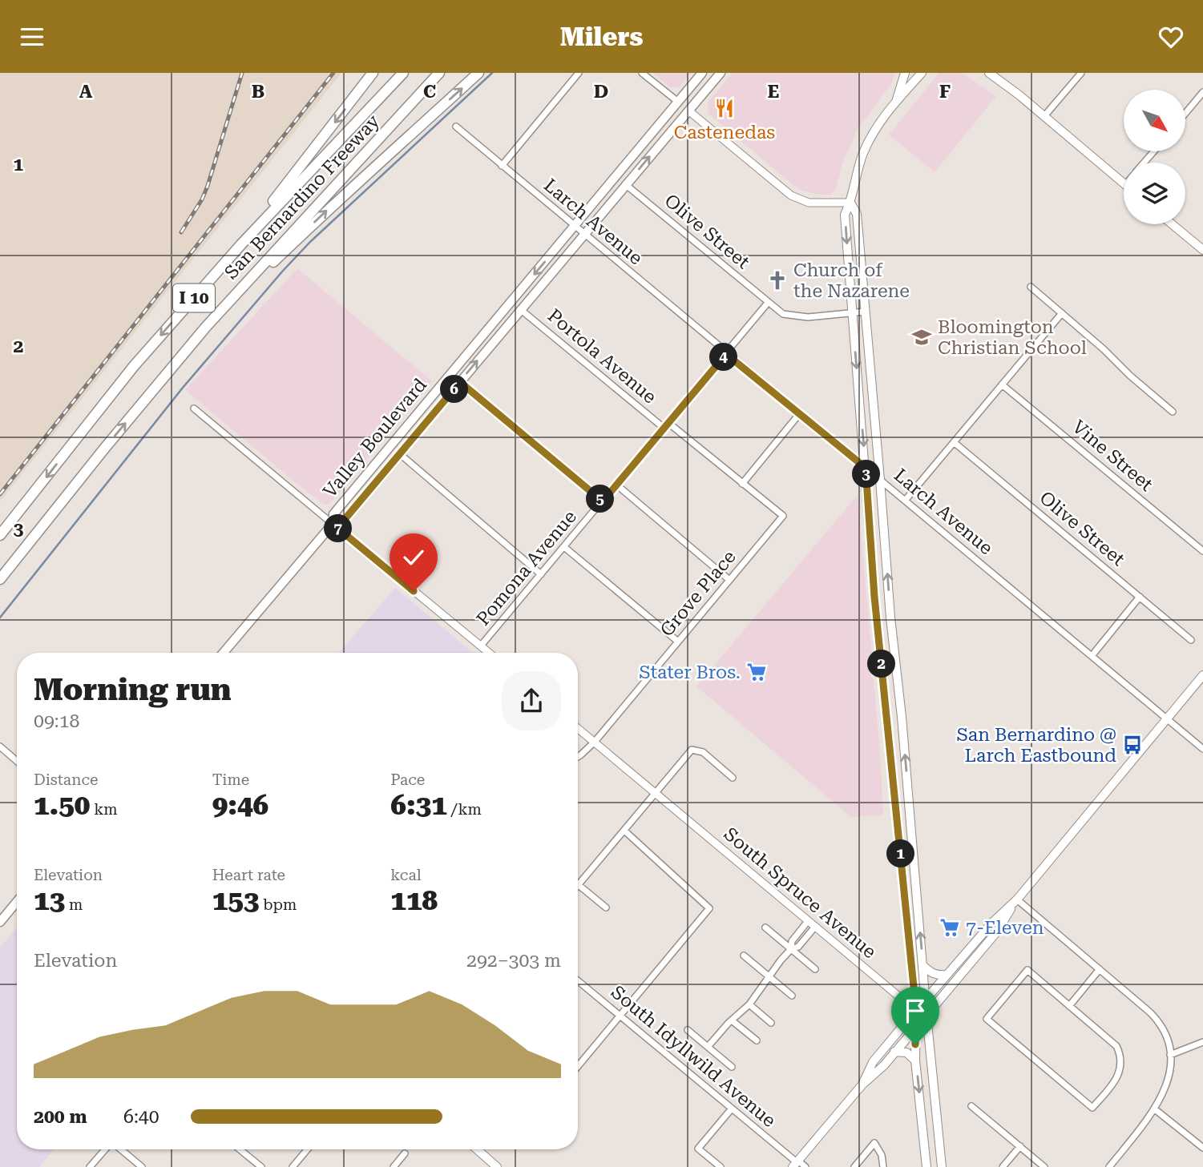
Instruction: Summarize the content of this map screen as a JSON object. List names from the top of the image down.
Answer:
{
  "streets": {
    "highway": ["San Bernardino Freeway", "I 10"],
    "main road": ["Valley Boulevard"],
    "street": [
      "Larch Avenue",
      "Olive Street",
      "Portola Avenue",
      "Vine Street",
      "Pomona Avenue",
      "Grove Place",
      "South Spruce Avenue",
      "South Idyllwild Avenue"
    ]
  },
  "crossings": [
    ["Larch Avenue", "Valley Boulevard"],
    ["Larch Avenue", "Pomona Avenue"],
    ["Olive Street", "Valley Boulevard"],
    ["Olive Street", "Pomona Avenue"],
    ["Portola Avenue", "Valley Boulevard"],
    ["Portola Avenue", "Pomona Avenue"],
    ["Portola Avenue", "Grove Place"],
    ["Grove Place", "South Spruce Avenue"]
  ],
  "places": {
    "restaurant": ["Castenedas"],
    "church": ["Church of the Nazarene"],
    "school or university": ["Bloomington Christian School"],
    "supermarket": ["Stater Bros.", "7-Eleven"],
    "bus stop": ["San Bernardino @ Larch Eastbound"]
  },
  "north": "bottom right",
  "page": {
    "header": "Milers",
    "pins": [
      "4",
      "6",
      "3",
      "5",
      "7",
      "2",
      "1"
    ],
    "heading": ["Morning run", "09:18"],
    "stats": [
      ["Distance", "1.50 km"],
      ["Time", "9:46"],
      ["Pace", "6:31 /km"],
      ["Elevation", "13 m"],
      ["Heart rate", "153 bpm"],
      ["kcal", "118"]
    ],
    "chart": ["Elevation", "292–303 m"],
    "list": [
      {
        "name": "200 m",
        "note": "6:40"
      }
    ]
  },
  "grid": {
    "columns": [
      "A",
      "B",
      "C",
      "D",
      "E",
      "F"
    ],
    "rows": ["1", "2", "3"]
  }
}
